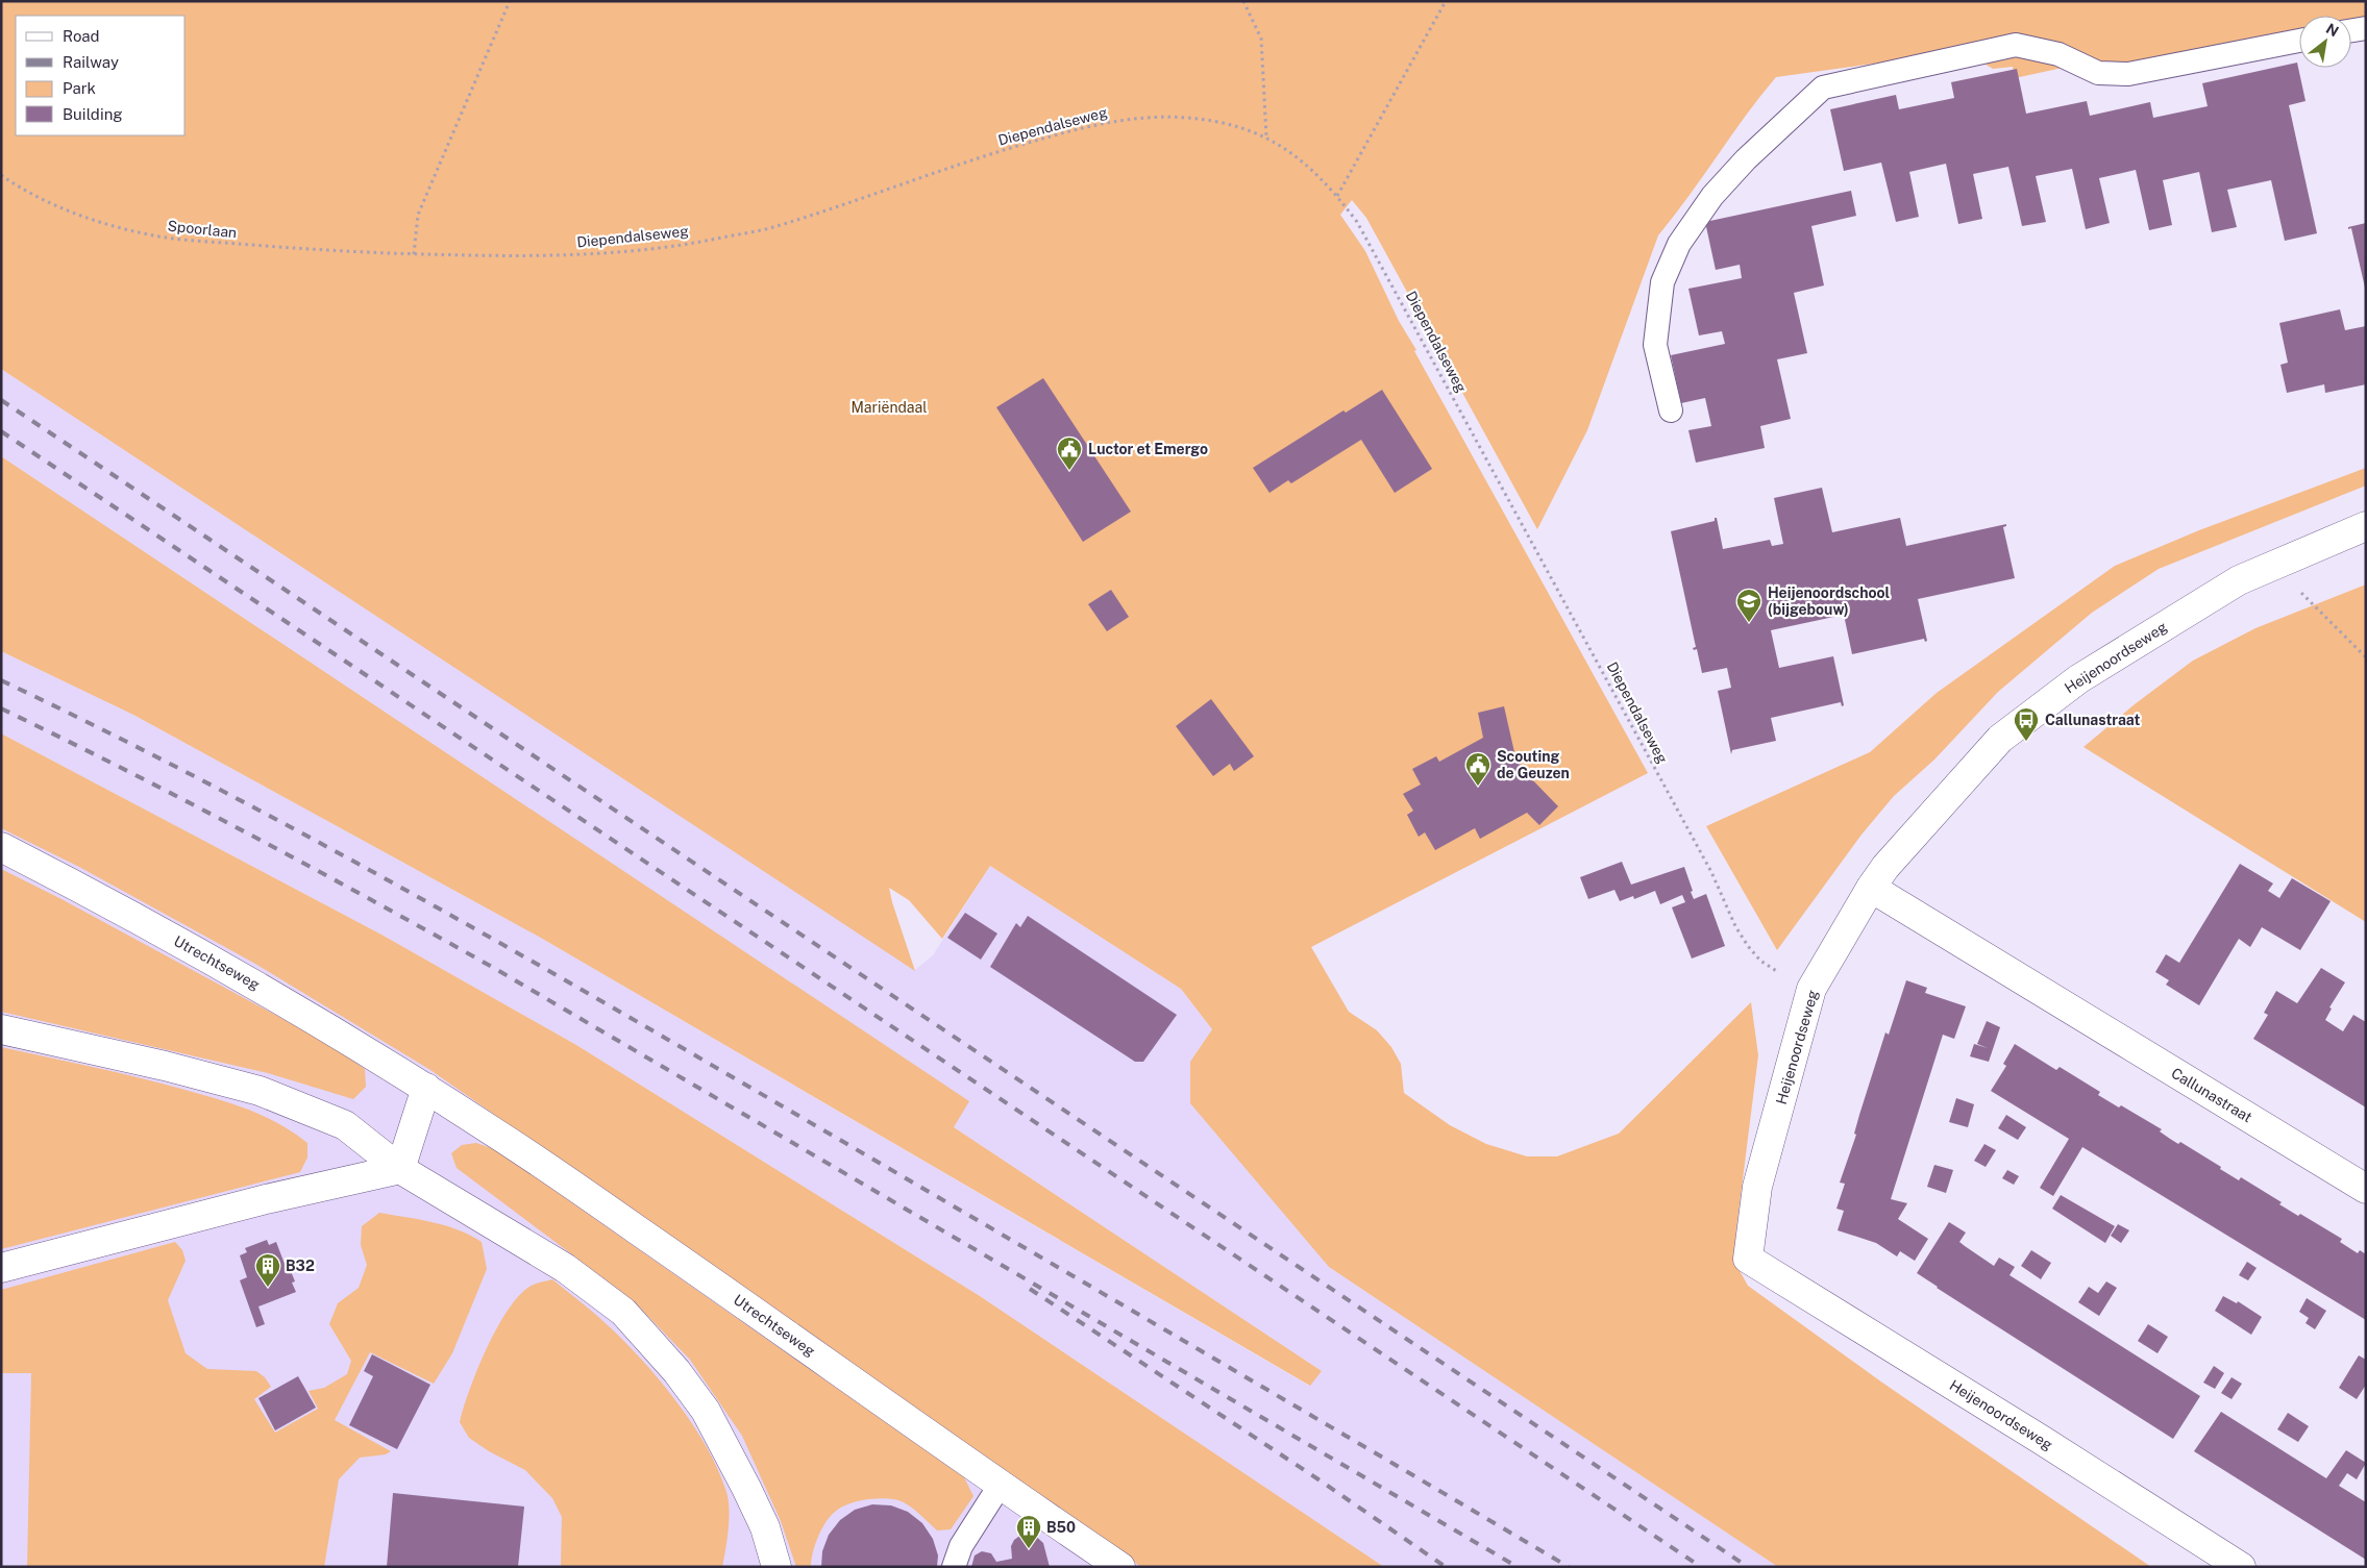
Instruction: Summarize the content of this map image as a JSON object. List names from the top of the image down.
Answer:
{
  "streets": {
    "street": ["Heijenoordseweg", "Utrechtseweg", "Callunastraat"],
    "path": ["Diependalseweg", "Spoorlaan"]
  },
  "crossings": [
    ["Diependalseweg", "Spoorlaan"],
    ["Diependalseweg", "Heijenoordseweg"],
    ["Heijenoordseweg", "Callunastraat"]
  ],
  "parks": ["Mariëndaal"],
  "places": {
    "public building": ["Luctor et Emergo", "Scouting de Geuzen"],
    "school or university": ["Heijenoordschool (bijgebouw)"],
    "bus stop": ["Callunastraat"],
    "building": ["B32", "B50"]
  },
  "legend": [
    "Road",
    "Railway",
    "Park",
    "Building"
  ],
  "north": "top right"
}
